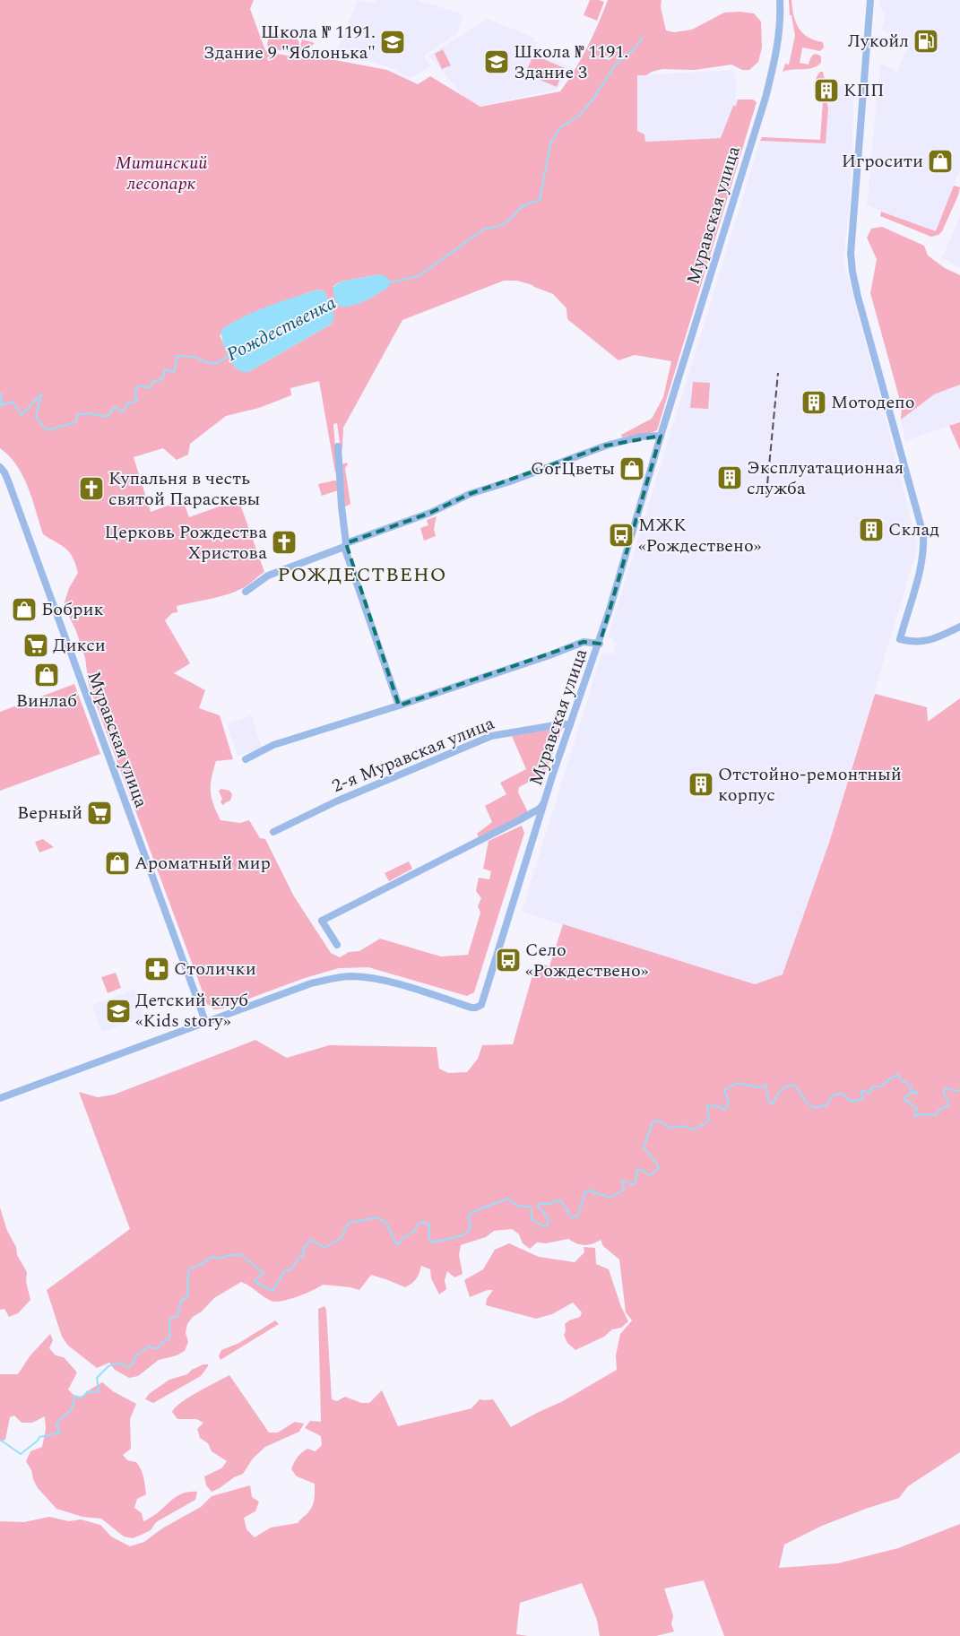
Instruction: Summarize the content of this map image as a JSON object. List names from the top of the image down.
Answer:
{
  "streets": {
    "street": ["Муравская улица", "2-я Муравская улица"]
  },
  "crossings": [
    ["Муравская улица", "2-я Муравская улица"]
  ],
  "districts": ["РОЖДЕСТВЕНО"],
  "water": ["Рождественка"],
  "parks": ["Митинский лесопарк"],
  "places": {
    "fuel station": ["Лукойл"],
    "school or university": ["Школа № 1191. Здание 9 \"Яблонька\"", "Школа № 1191. Здание 3", "Детский клуб «Kids story»"],
    "building": [
      "КПП",
      "Мотодепо",
      "Эксплуатационная служба",
      "Склад",
      "Отстойно-ремонтный корпус"
    ],
    "shop": [
      "Игросити",
      "GorЦветы",
      "Бобрик",
      "Винлаб",
      "Ароматный мир"
    ],
    "church": ["Купальня в честь святой Параскевы", "Церковь Рождества Христова"],
    "bus stop": ["МЖК «Рождествено»", "Село «Рождествено»"],
    "supermarket": ["Дикси", "Верный"],
    "pharmacy": ["Столички"]
  }
}
